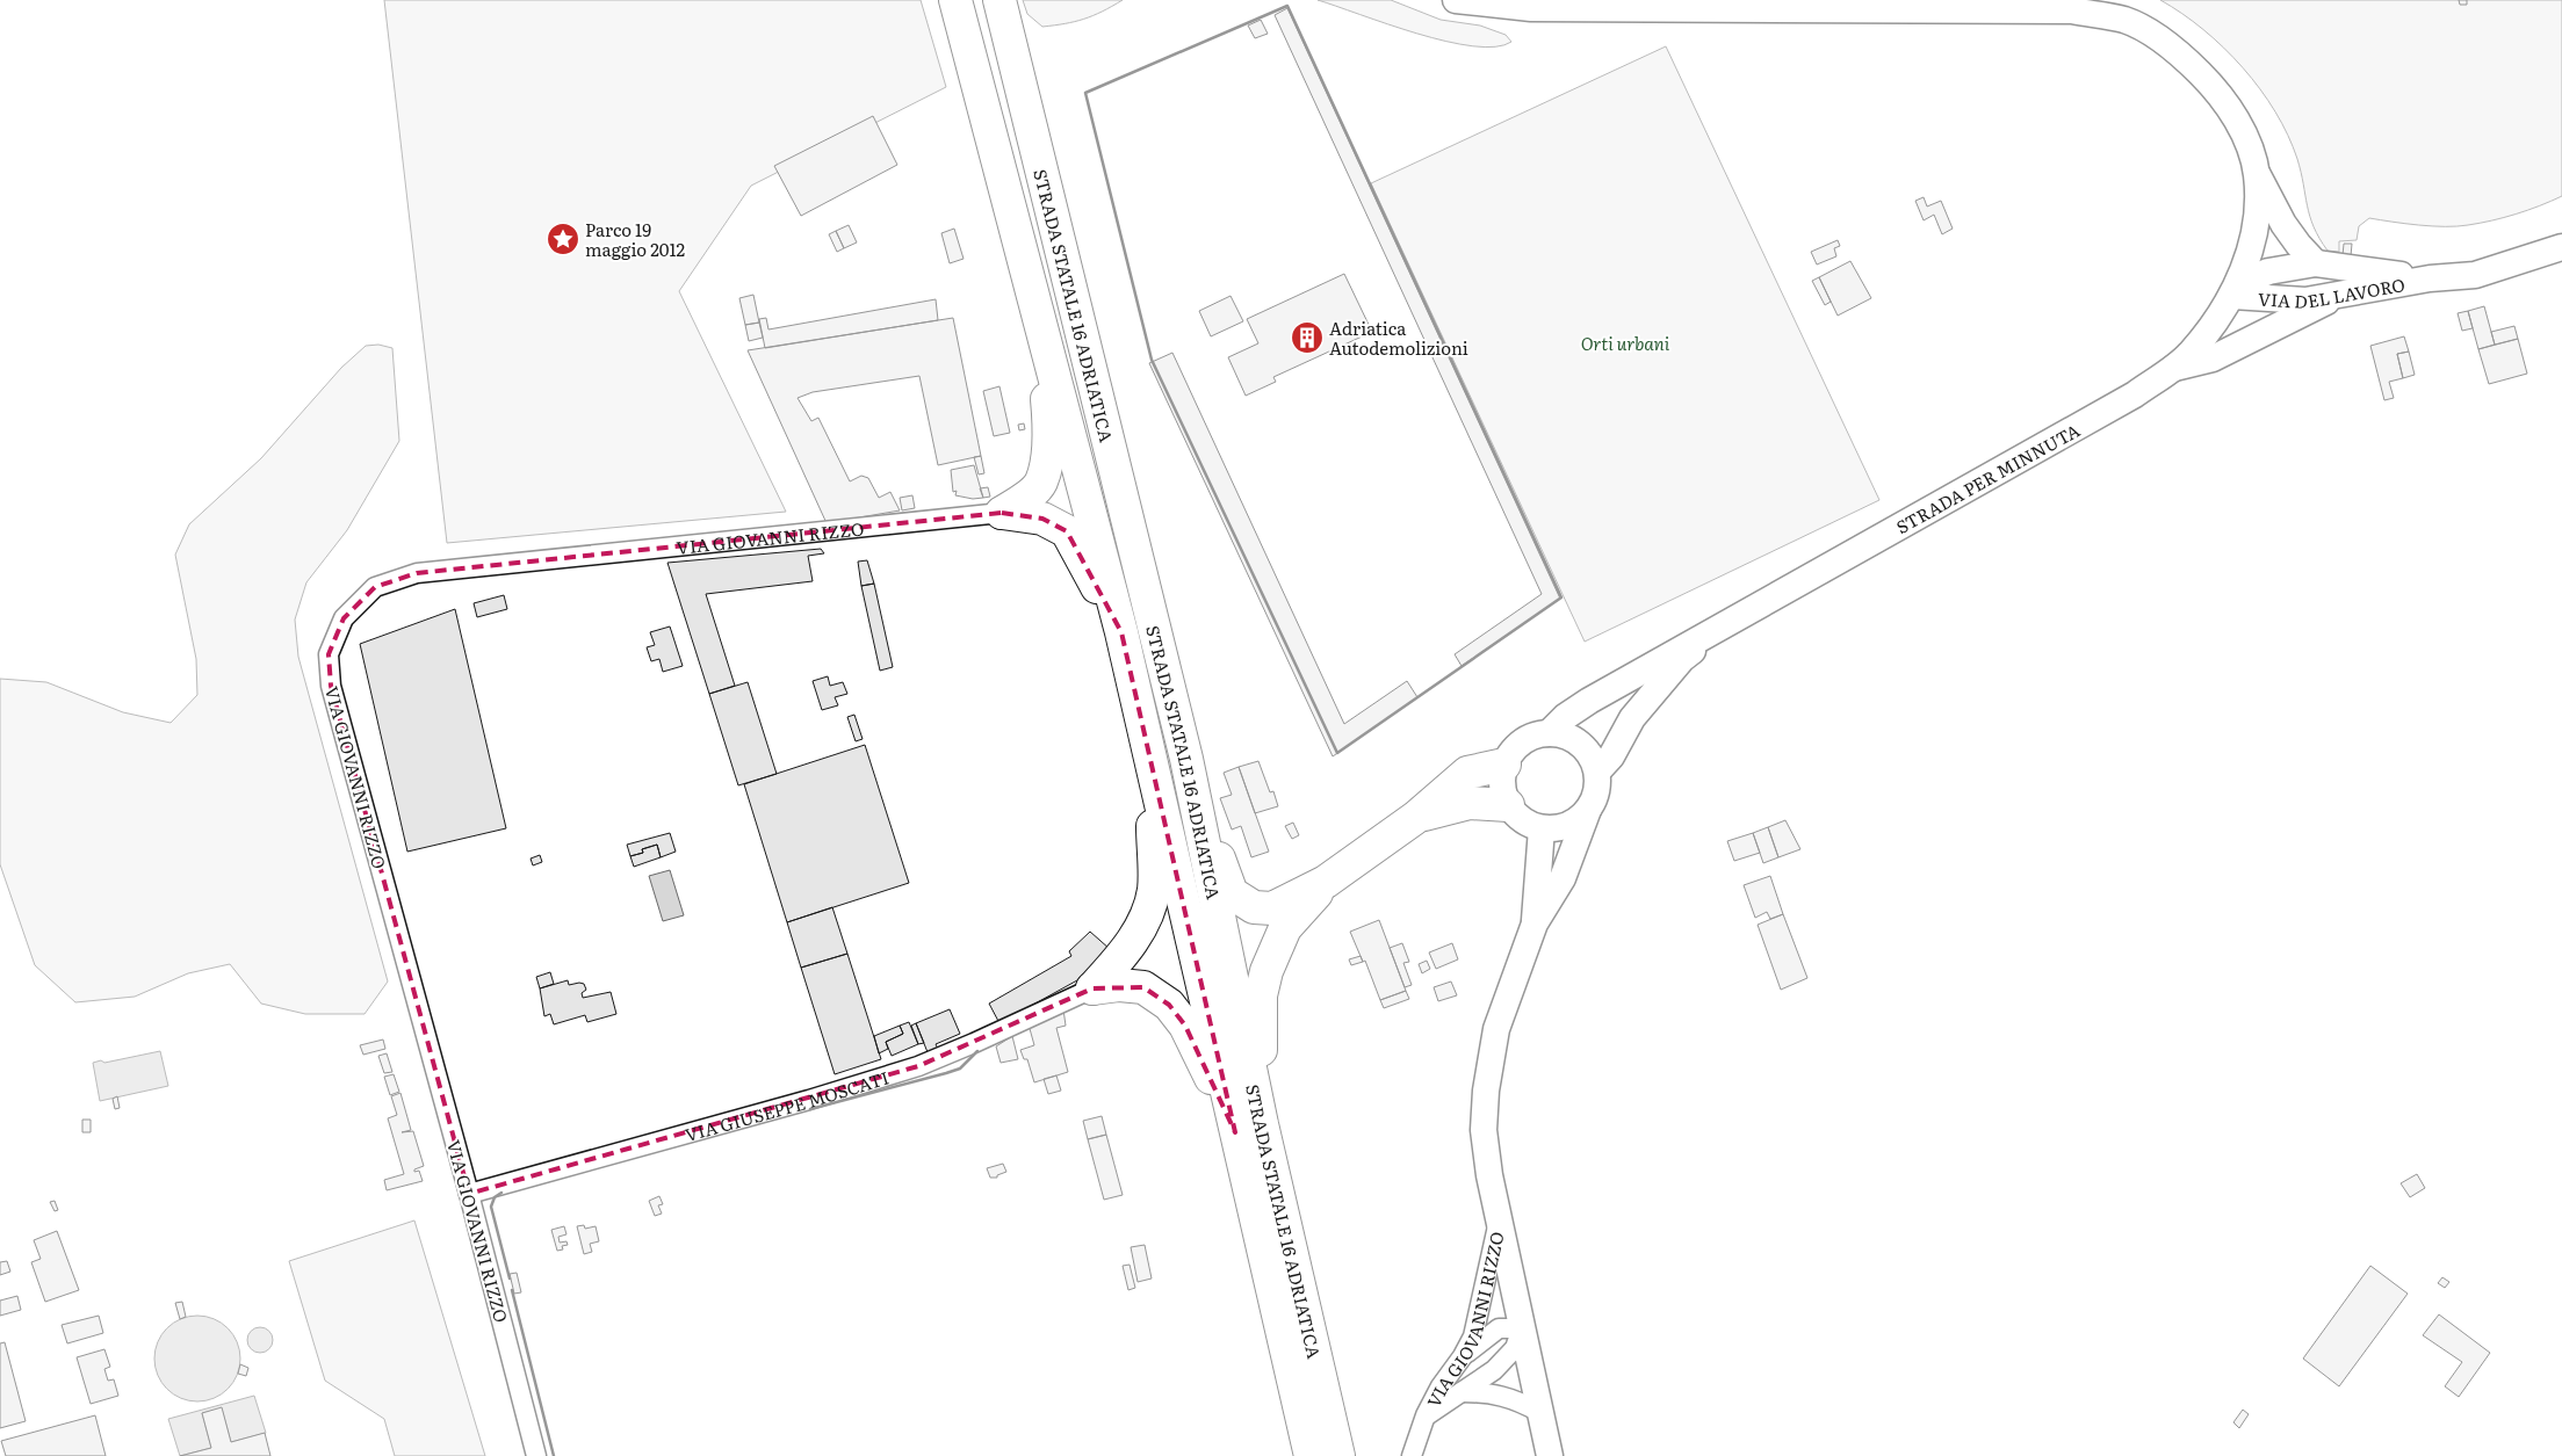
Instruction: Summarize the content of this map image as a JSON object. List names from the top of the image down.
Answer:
{
  "streets": {
    "highway": ["STRADA STATALE 16 ADRIATICA"],
    "street": [
      "VIA DEL LAVORO",
      "STRADA PER MINNUTA",
      "VIA GIOVANNI RIZZO",
      "VIA GIUSEPPE MOSCATI"
    ]
  },
  "crossings": [
    ["VIA DEL LAVORO", "STRADA PER MINNUTA"],
    ["VIA GIOVANNI RIZZO", "VIA GIUSEPPE MOSCATI"]
  ],
  "parks": ["Orti urbani"],
  "places": {
    "place": ["Parco 19 maggio 2012"],
    "building": ["Adriatica Autodemolizioni"]
  }
}
